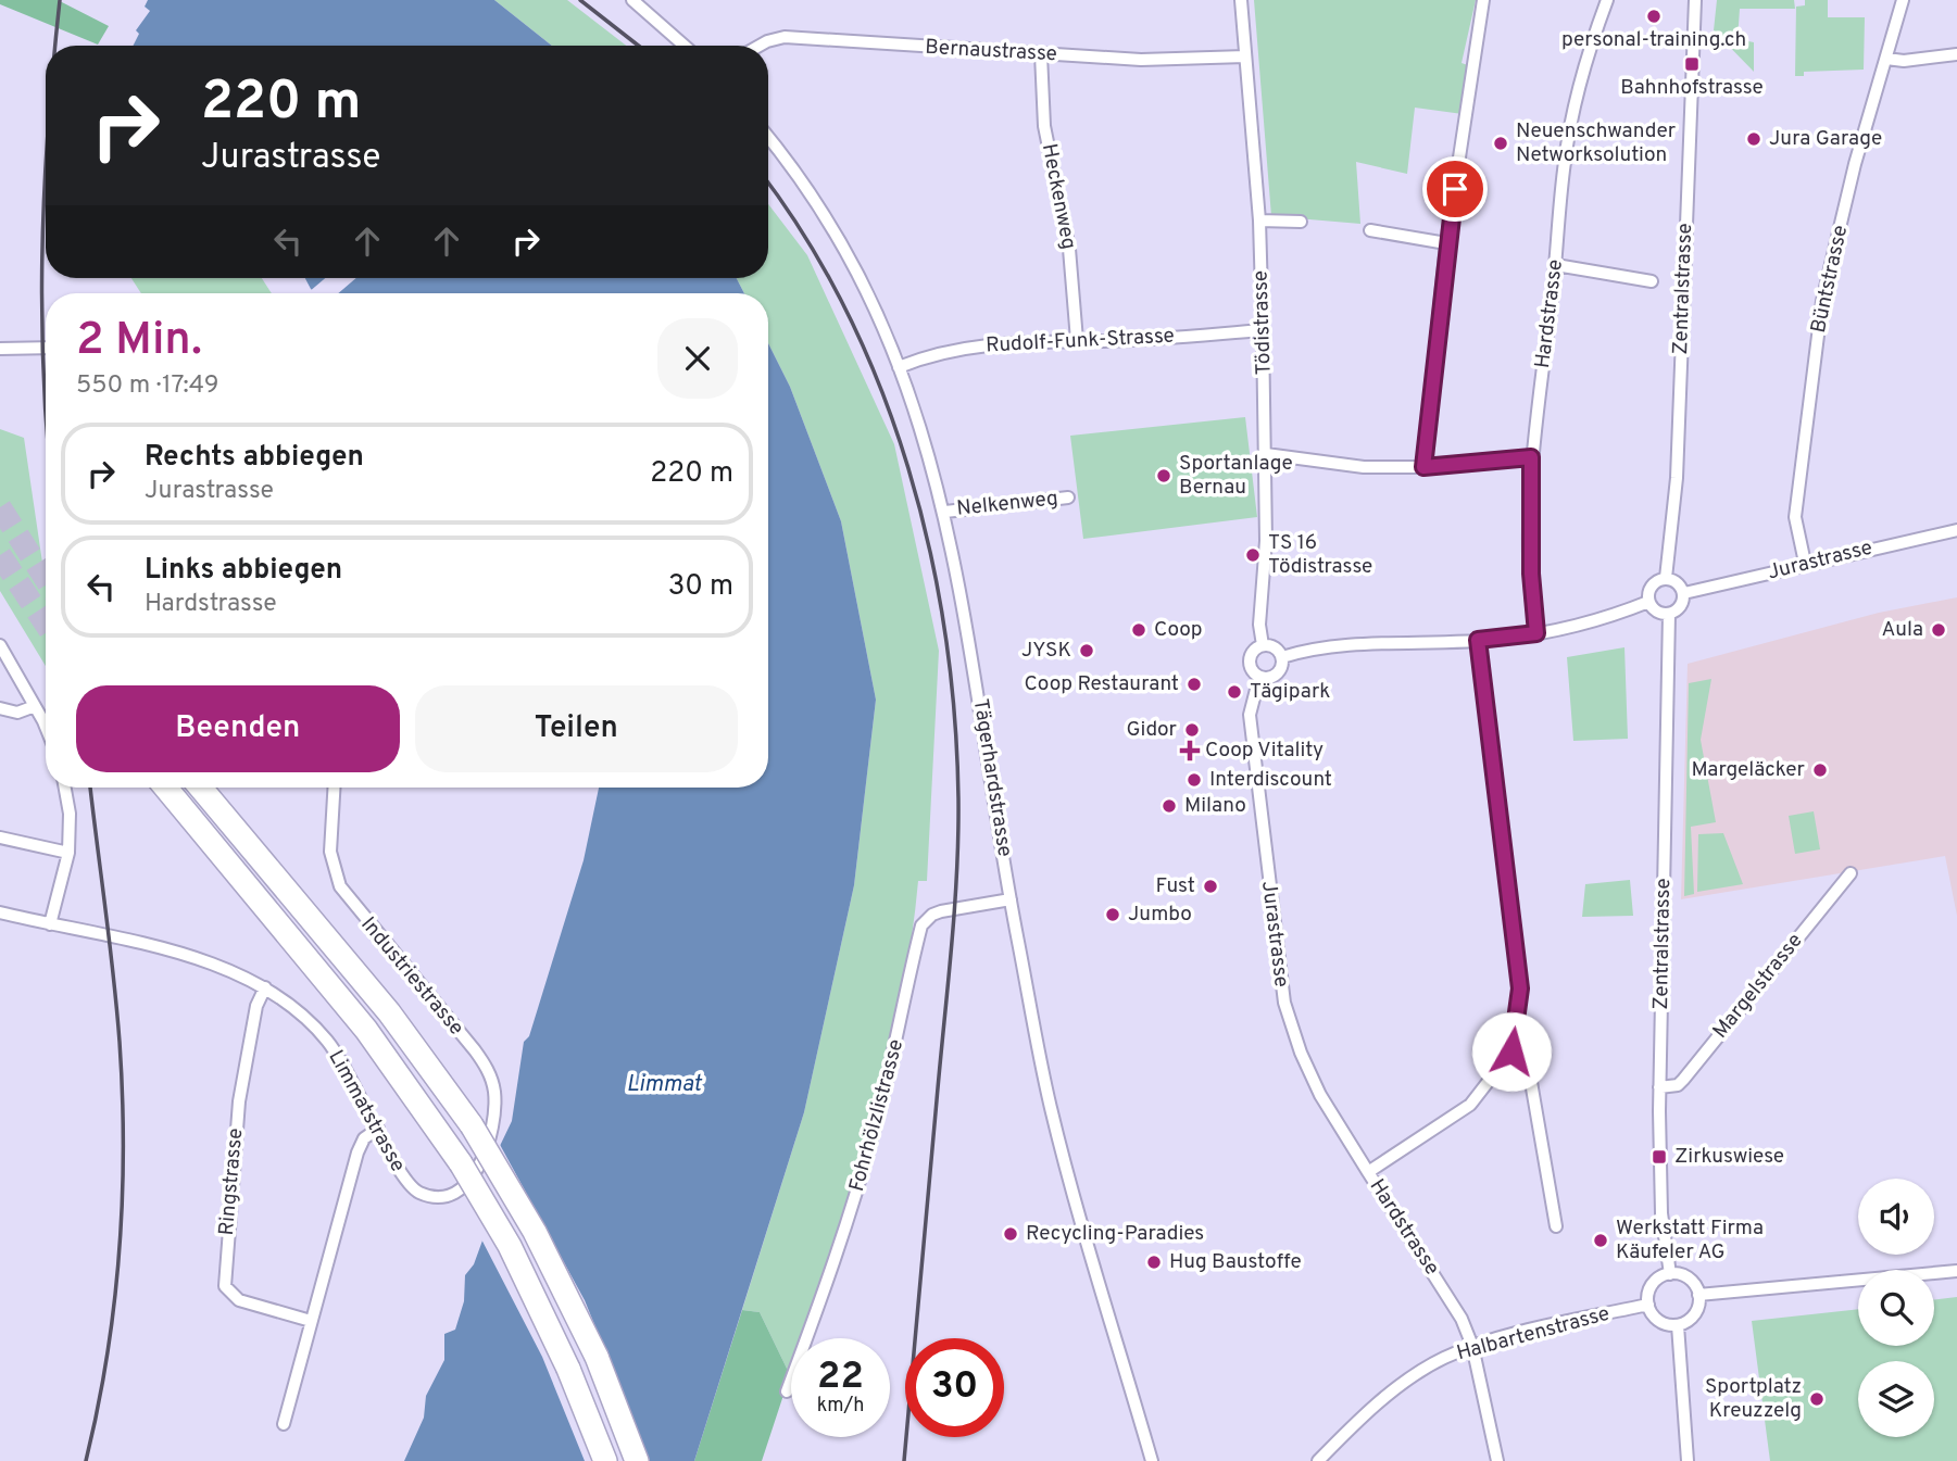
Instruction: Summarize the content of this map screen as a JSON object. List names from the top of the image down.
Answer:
{
  "streets": {
    "street": [
      "Bernaustrasse",
      "Heckenweg",
      "Büntstrasse",
      "Zentralstrasse",
      "Hardstrasse",
      "Tödistrasse",
      "Rudolf-Funk-Strasse",
      "Nelkenweg",
      "Jurastrasse",
      "Tägerhardstrasse",
      "Industriestrasse",
      "Margelstrasse",
      "Limmatstrasse",
      "Fohrhölzlistrasse",
      "Ringstrasse",
      "Halbartenstrasse"
    ]
  },
  "crossings": [
    ["Bernaustrasse", "Heckenweg"],
    ["Bernaustrasse", "Tödistrasse"],
    ["Heckenweg", "Rudolf-Funk-Strasse"],
    ["Büntstrasse", "Jurastrasse"],
    ["Zentralstrasse", "Jurastrasse"],
    ["Zentralstrasse", "Margelstrasse"],
    ["Zentralstrasse", "Halbartenstrasse"],
    ["Hardstrasse", "Jurastrasse"],
    ["Hardstrasse", "Halbartenstrasse"],
    ["Tödistrasse", "Rudolf-Funk-Strasse"],
    ["Tödistrasse", "Jurastrasse"],
    ["Rudolf-Funk-Strasse", "Tägerhardstrasse"],
    ["Nelkenweg", "Tägerhardstrasse"],
    ["Tägerhardstrasse", "Fohrhölzlistrasse"],
    ["Industriestrasse", "Limmatstrasse"],
    ["Limmatstrasse", "Ringstrasse"]
  ],
  "water": ["Limmat"],
  "places": {
    "other": [
      "personal-training.ch",
      "Jura Garage",
      "Neuenschwander Networksolution",
      "Sportanlage Bernau",
      "TS 16 Tödistrasse",
      "Coop",
      "Aula",
      "JYSK",
      "Coop Restaurant",
      "Tägipark",
      "Gidor",
      "Margeläcker",
      "Interdiscount",
      "Milano",
      "Fust",
      "Jumbo",
      "Recycling-Paradies",
      "Werkstatt Firma Käufeler AG",
      "Hug Baustoffe",
      "Sportplatz Kreuzzelg"
    ],
    "transit": ["Bahnhofstrasse", "Zirkuswiese"],
    "health": ["Coop Vitality"]
  },
  "page": {
    "turn": ["220 m", "Jurastrasse"],
    "heading": ["2 Min.", "550 m · 17:49"],
    "list": [
      {
        "name": "Rechts abbiegen",
        "note": "Jurastrasse",
        "value": "220 m"
      },
      {
        "name": "Links abbiegen",
        "note": "Hardstrasse",
        "value": "30 m"
      }
    ],
    "buttons": ["Beenden", "Teilen"],
    "speed": "22 km/h",
    "limit": "30"
  }
}
